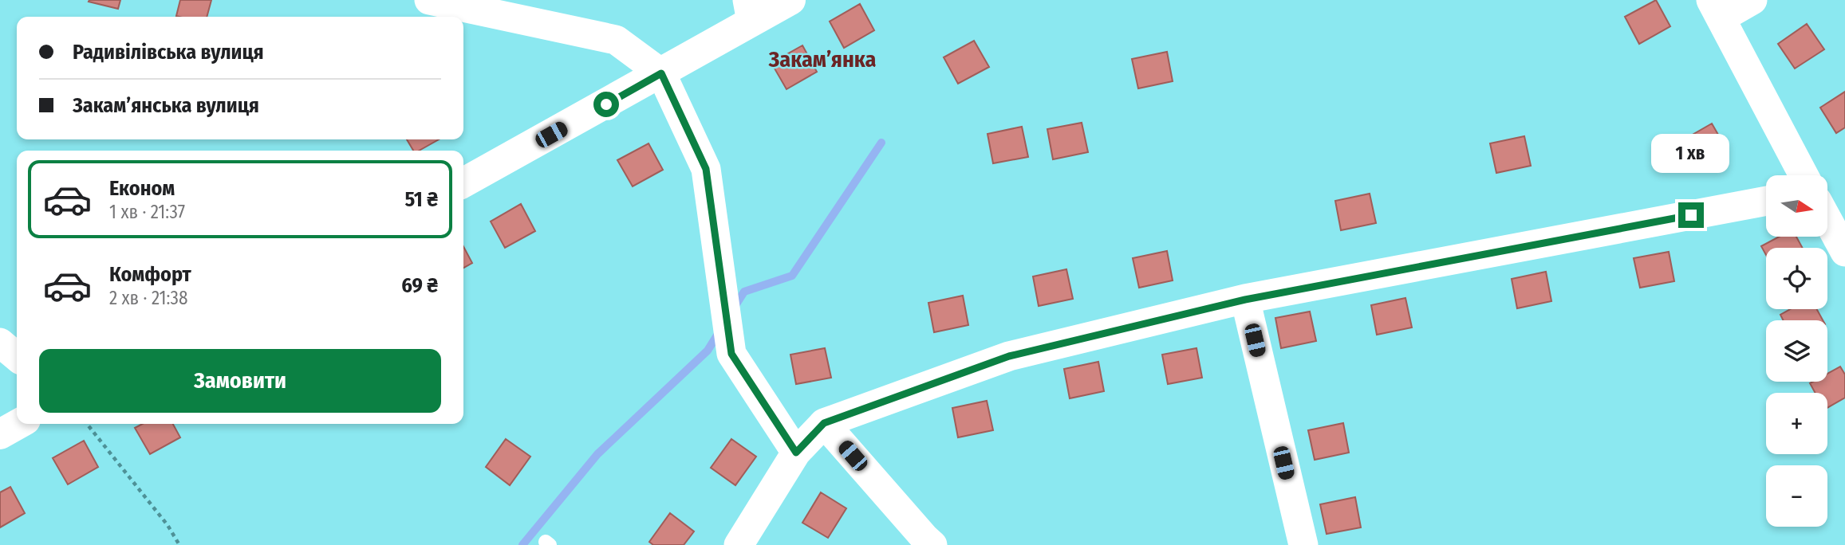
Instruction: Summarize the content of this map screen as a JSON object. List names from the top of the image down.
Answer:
{
  "districts": ["Закам’янка"],
  "north": "right",
  "page": {
    "banner": ["Радивілівська вулиця", "Закамʼянська вулиця"],
    "bubble": "1 хв",
    "list": [
      {
        "name": "Економ",
        "note": "1 хв · 21:37",
        "value": "51 ₴"
      },
      {
        "name": "Комфорт",
        "note": "2 хв · 21:38",
        "value": "69 ₴"
      }
    ],
    "map_buttons": ["+", "−"],
    "buttons": "Замовити"
  }
}
